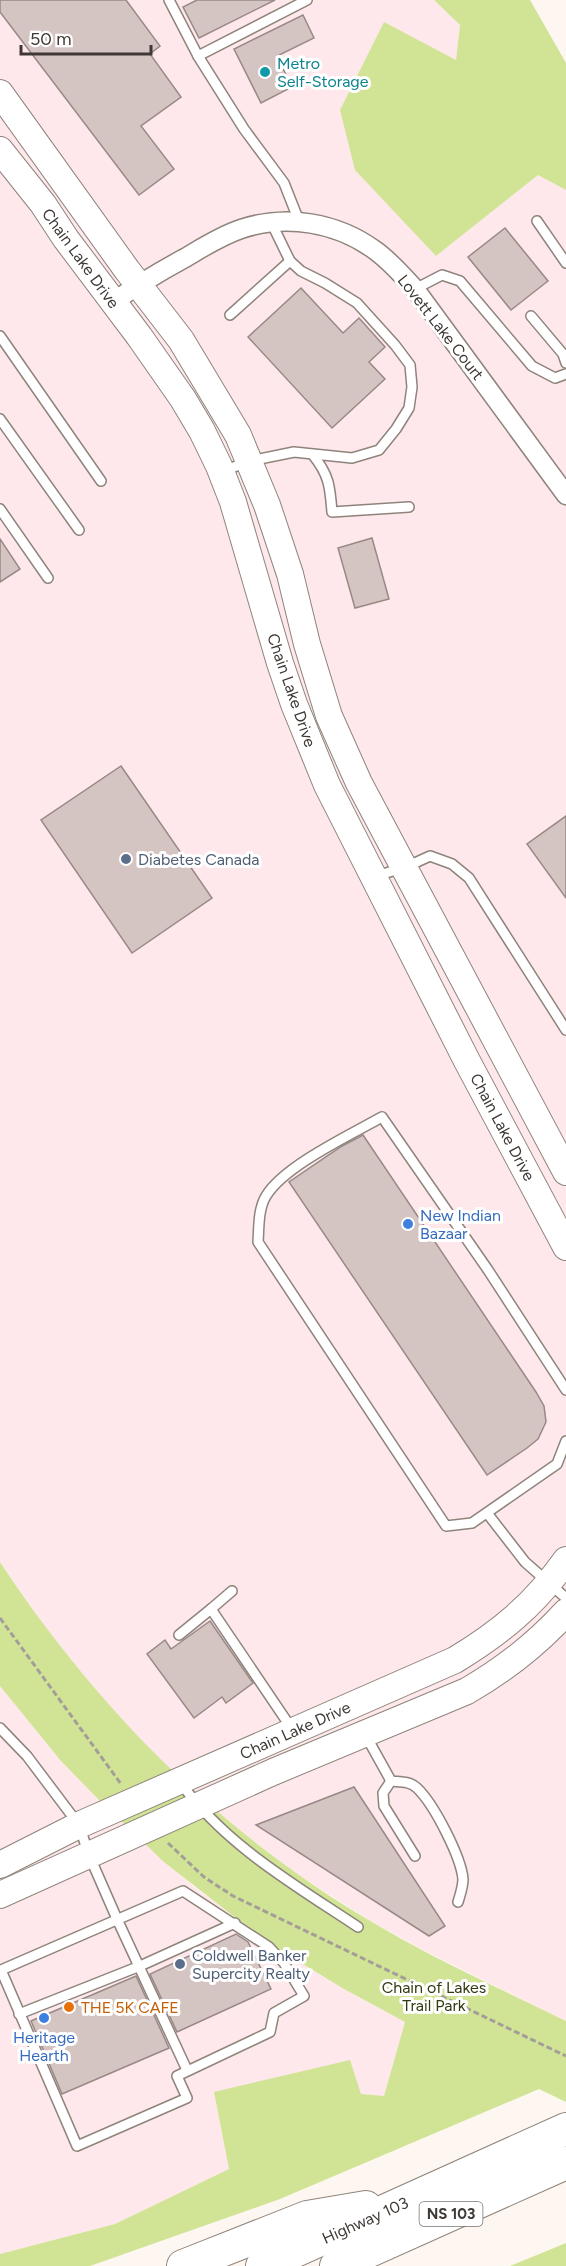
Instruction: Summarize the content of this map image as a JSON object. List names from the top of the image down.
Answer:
{
  "streets": {
    "highway": ["NS 103", "Highway 103"],
    "street": ["Chain Lake Drive", "Lovett Lake Court"]
  },
  "crossings": [
    ["Chain Lake Drive", "Lovett Lake Court"]
  ],
  "parks": ["Chain of Lakes Trail Park"],
  "places": [
    "Metro Self-Storage",
    "Diabetes Canada",
    "New Indian Bazaar",
    "Coldwell Banker Supercity Realty",
    "THE 5K CAFE",
    "Heritage Hearth"
  ],
  "scale_bar": "50 m"
}
